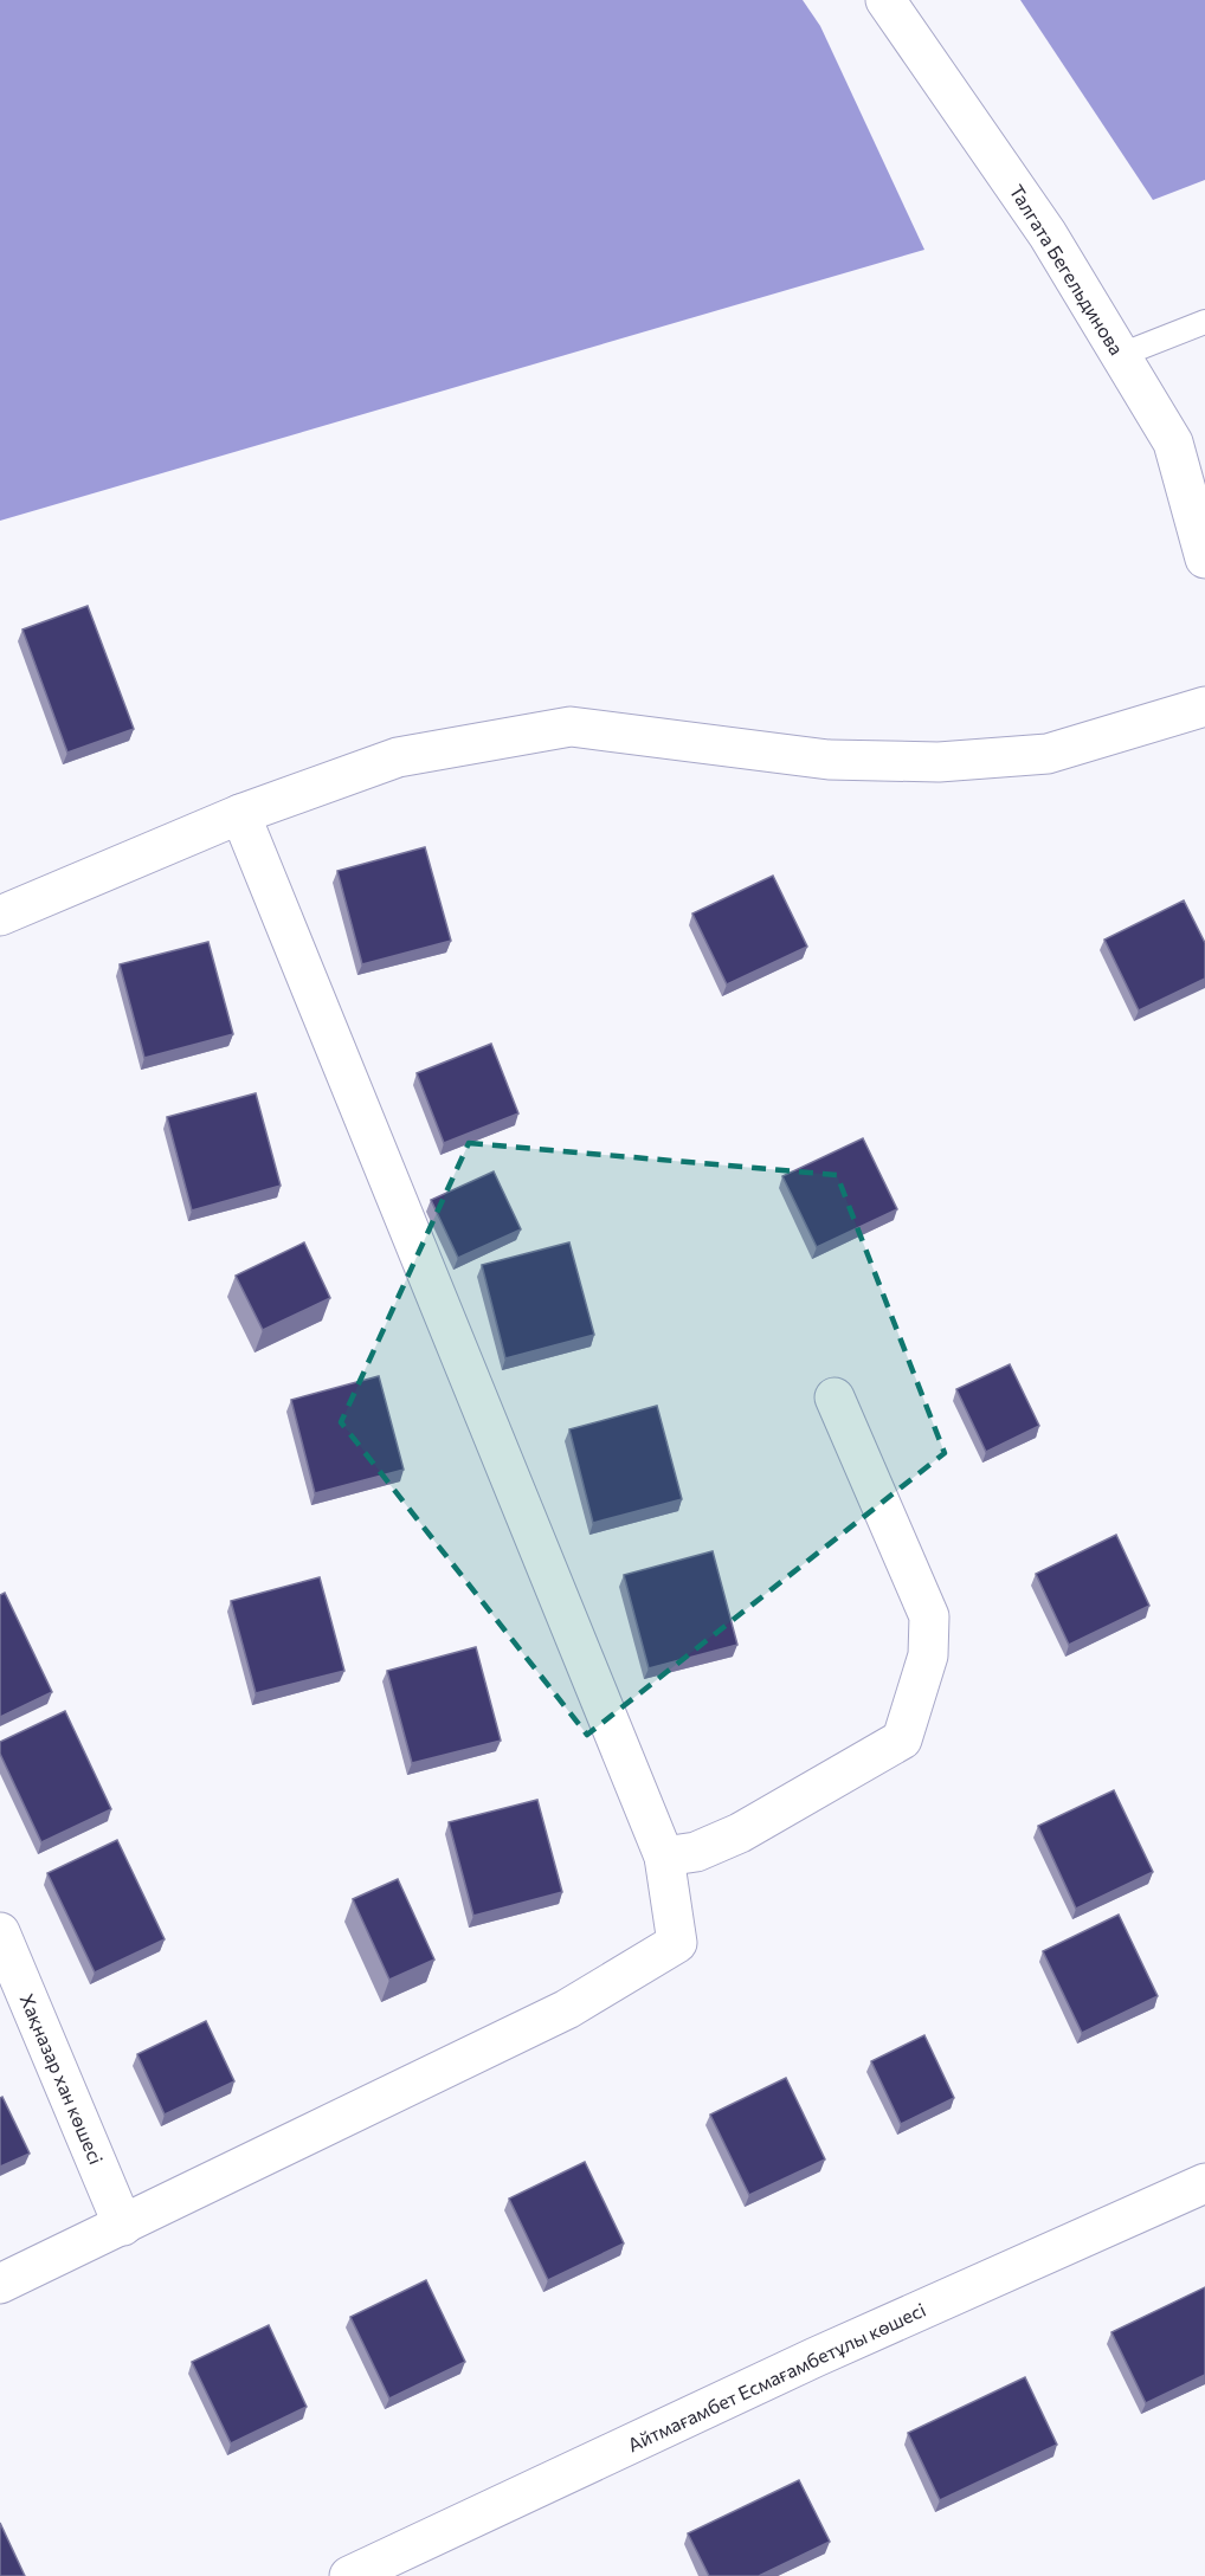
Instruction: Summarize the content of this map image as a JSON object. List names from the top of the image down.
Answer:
{
  "streets": {
    "street": ["Талгата Бегельдинова", "Хақназар хан көшесі", "Айтмағамбет Есмағамбетұлы көшесі"]
  }
}
